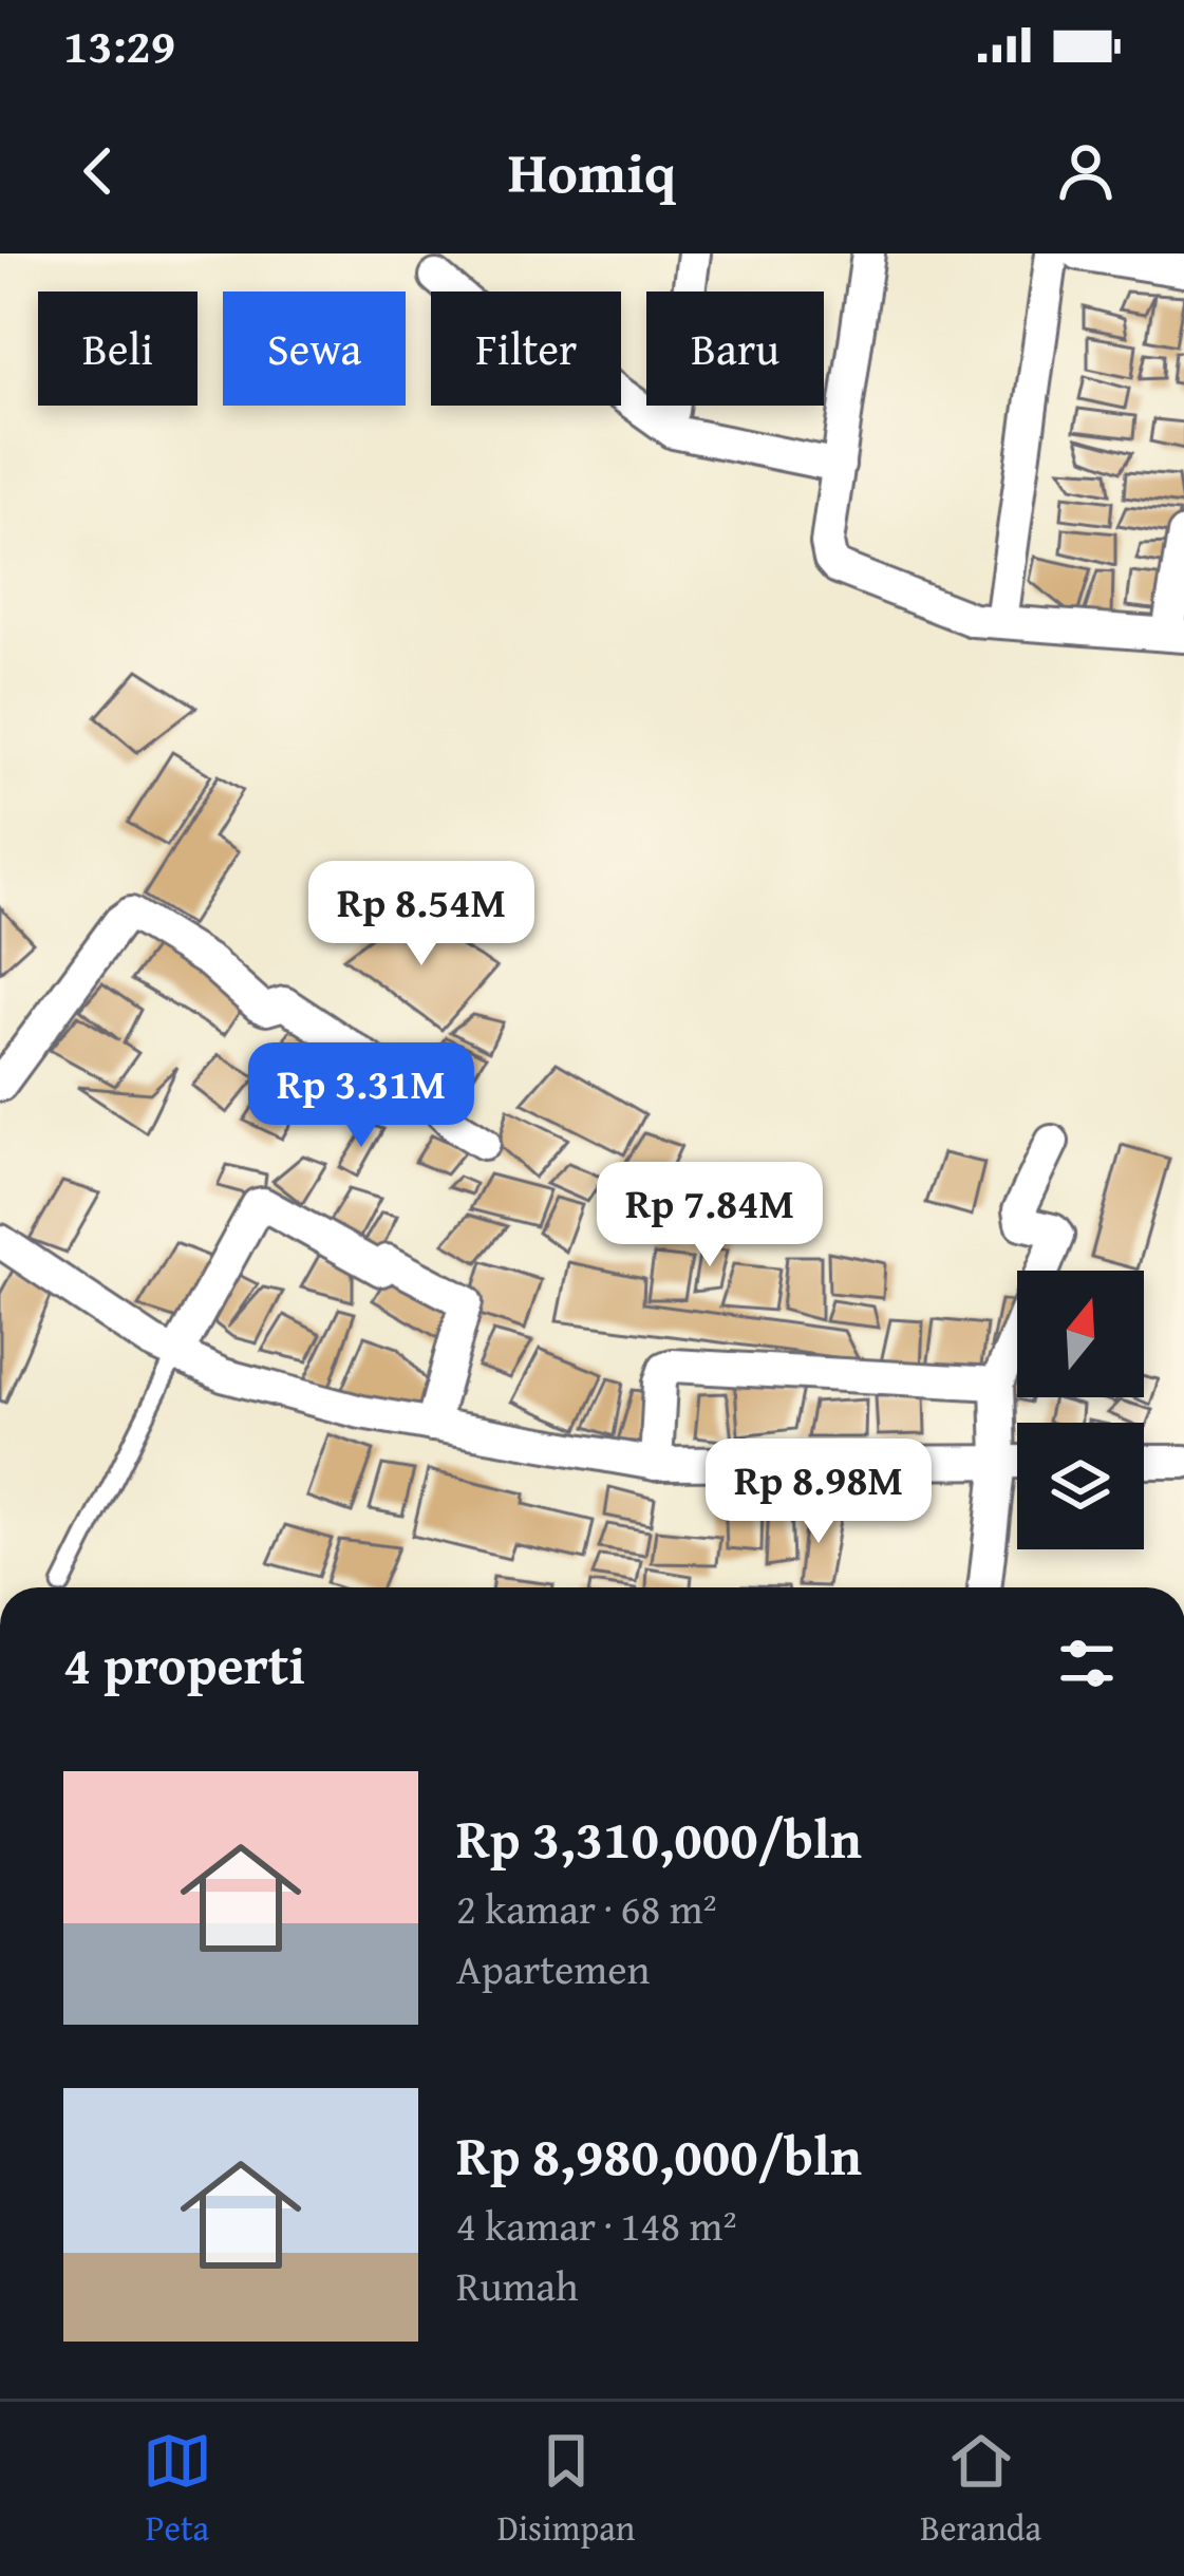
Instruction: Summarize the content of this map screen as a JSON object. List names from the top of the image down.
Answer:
{
  "north": "top",
  "page": {
    "status": "13:29",
    "header": "Homiq",
    "chip": [
      "Beli",
      "Sewa",
      "Filter",
      "Baru"
    ],
    "price": [
      "Rp 8.54M",
      "Rp 3.31M",
      "Rp 7.84M",
      "Rp 8.98M"
    ],
    "heading": "4 properti",
    "list": [
      {
        "name": "Rp 3,310,000/bln",
        "note": "2 kamar · 68 m² · Apartemen"
      },
      {
        "name": "Rp 8,980,000/bln",
        "note": "4 kamar · 148 m² · Rumah"
      }
    ],
    "tabs": ["Peta", "Disimpan", "Beranda"]
  }
}
